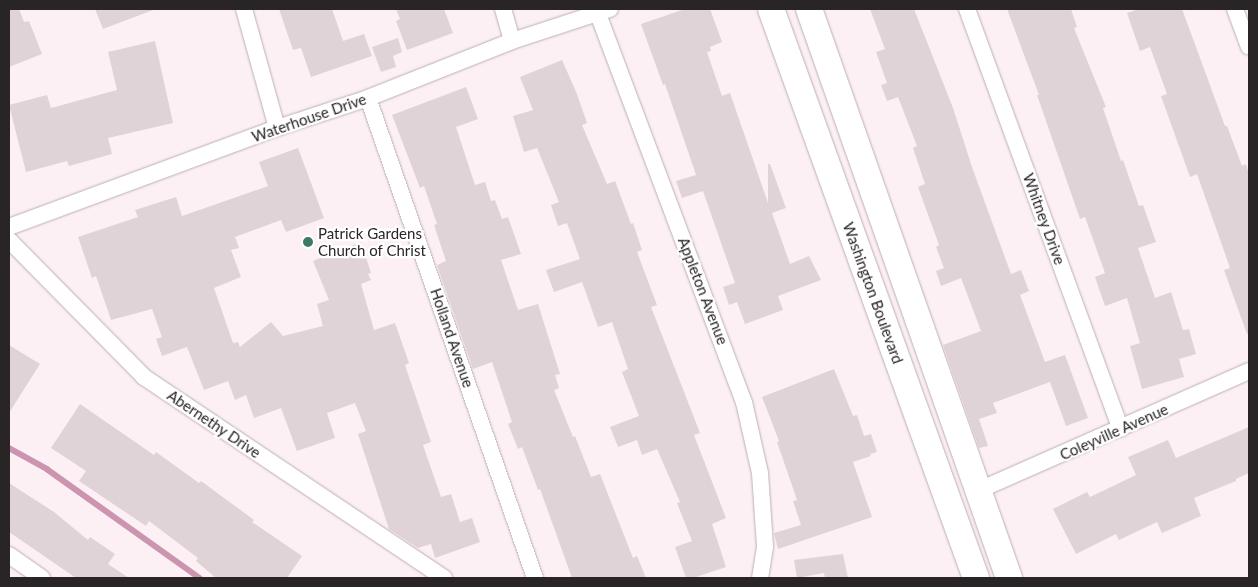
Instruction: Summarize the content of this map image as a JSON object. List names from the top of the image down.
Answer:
{
  "streets": {
    "highway": ["Washington Boulevard"],
    "street": [
      "Waterhouse Drive",
      "Whitney Drive",
      "Appleton Avenue",
      "Holland Avenue",
      "Abernethy Drive",
      "Coleyville Avenue"
    ]
  },
  "crossings": [
    ["Waterhouse Drive", "Appleton Avenue"],
    ["Waterhouse Drive", "Holland Avenue"],
    ["Whitney Drive", "Coleyville Avenue"]
  ],
  "places": ["Patrick Gardens Church of Christ"]
}
